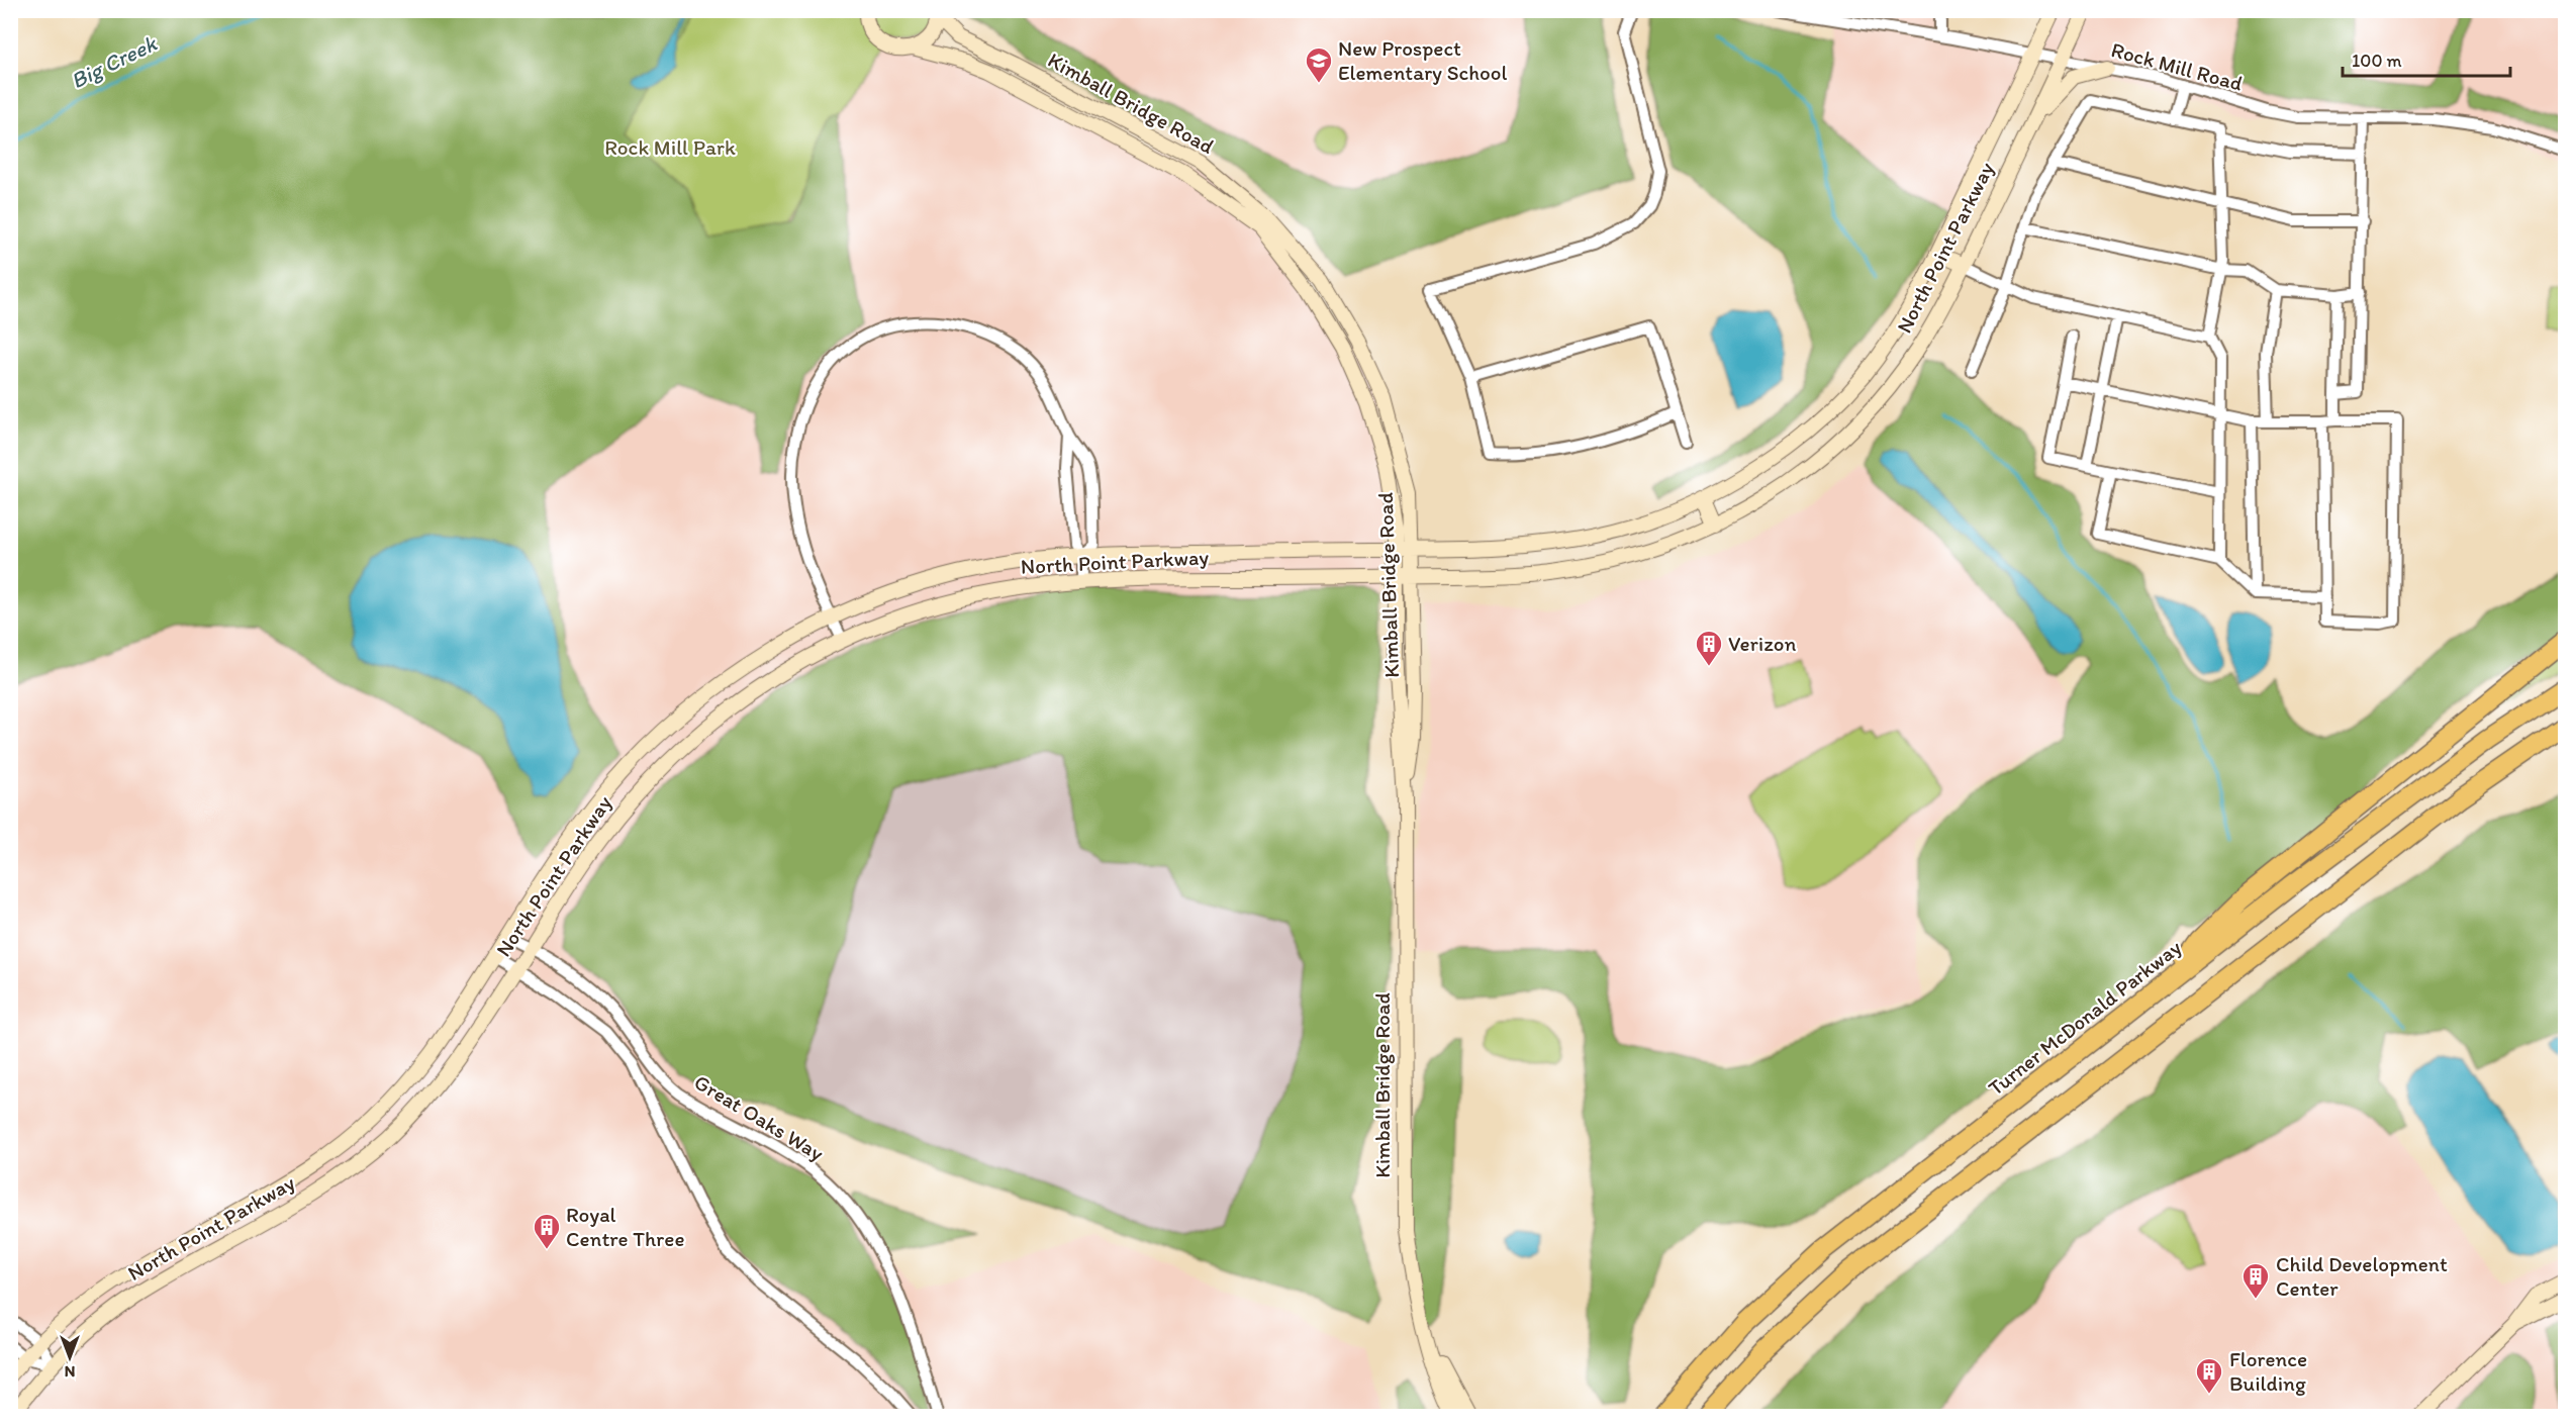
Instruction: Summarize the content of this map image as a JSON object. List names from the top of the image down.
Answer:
{
  "streets": {
    "highway": ["Turner McDonald Parkway"],
    "street": [
      "Rock Mill Road",
      "Kimball Bridge Road",
      "North Point Parkway",
      "Great Oaks Way"
    ]
  },
  "crossings": [
    ["Rock Mill Road", "North Point Parkway"],
    ["Kimball Bridge Road", "North Point Parkway"],
    ["North Point Parkway", "Great Oaks Way"]
  ],
  "water": ["Big Creek"],
  "parks": ["Rock Mill Park"],
  "places": {
    "school or university": ["New Prospect Elementary School"],
    "building": [
      "Verizon",
      "Royal Centre Three",
      "Child Development Center",
      "Florence Building"
    ]
  },
  "scale_bar": "100 m",
  "north": "bottom"
}
